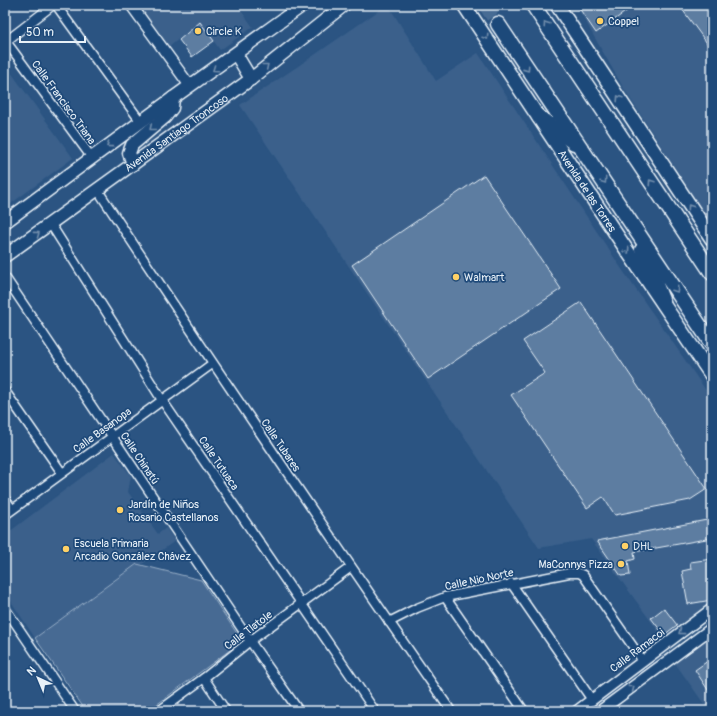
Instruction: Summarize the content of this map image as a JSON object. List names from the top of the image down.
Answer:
{
  "streets": {
    "highway": ["Avenida de las Torres"],
    "main road": ["Avenida Santiago Troncoso"],
    "street": [
      "Calle Francisco Triana",
      "Calle Basanopa",
      "Calle Tubares",
      "Calle Chinatú",
      "Calle Tutuaca",
      "Calle Nio Norte",
      "Calle Tlatole",
      "Calle Ramacoi"
    ]
  },
  "crossings": [
    ["Avenida Santiago Troncoso", "Calle Tubares"],
    ["Avenida Santiago Troncoso", "Calle Tutuaca"],
    ["Calle Basanopa", "Calle Tubares"],
    ["Calle Basanopa", "Calle Chinatú"],
    ["Calle Basanopa", "Calle Tutuaca"],
    ["Calle Tubares", "Calle Nio Norte"],
    ["Calle Tubares", "Calle Tlatole"],
    ["Calle Chinatú", "Calle Tlatole"],
    ["Calle Tutuaca", "Calle Tlatole"],
    ["Calle Nio Norte", "Calle Ramacoi"]
  ],
  "places": [
    "Coppel",
    "Circle K",
    "Walmart",
    "Jardín de Niños Rosario Castellanos",
    "DHL",
    "Escuela Primaria Arcadio González Chávez",
    "MaConnys Pizza"
  ],
  "scale_bar": "50 m",
  "north": "top left"
}
